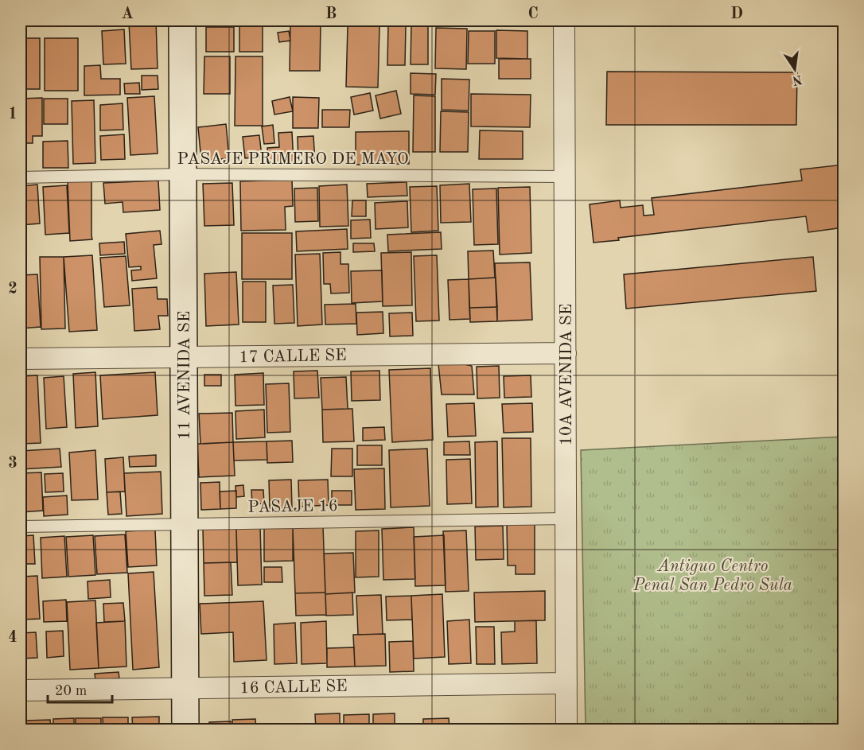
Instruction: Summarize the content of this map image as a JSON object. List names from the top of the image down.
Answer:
{
  "streets": {
    "street": [
      "17 CALLE SE",
      "10A AVENIDA SE",
      "11 AVENIDA SE",
      "16 CALLE SE"
    ],
    "lane": ["PASAJE PRIMERO DE MAYO", "PASAJE 16"]
  },
  "crossings": [
    ["PASAJE PRIMERO DE MAYO", "10A AVENIDA SE"],
    ["PASAJE PRIMERO DE MAYO", "11 AVENIDA SE"],
    ["17 CALLE SE", "10A AVENIDA SE"],
    ["17 CALLE SE", "11 AVENIDA SE"],
    ["10A AVENIDA SE", "PASAJE 16"],
    ["10A AVENIDA SE", "16 CALLE SE"],
    ["11 AVENIDA SE", "PASAJE 16"],
    ["11 AVENIDA SE", "16 CALLE SE"]
  ],
  "parks": ["Antiguo Centro Penal San Pedro Sula"],
  "scale_bar": "20 m",
  "north": "bottom",
  "grid": {
    "columns": [
      "A",
      "B",
      "C",
      "D"
    ],
    "rows": [
      "1",
      "2",
      "3",
      "4"
    ]
  }
}
